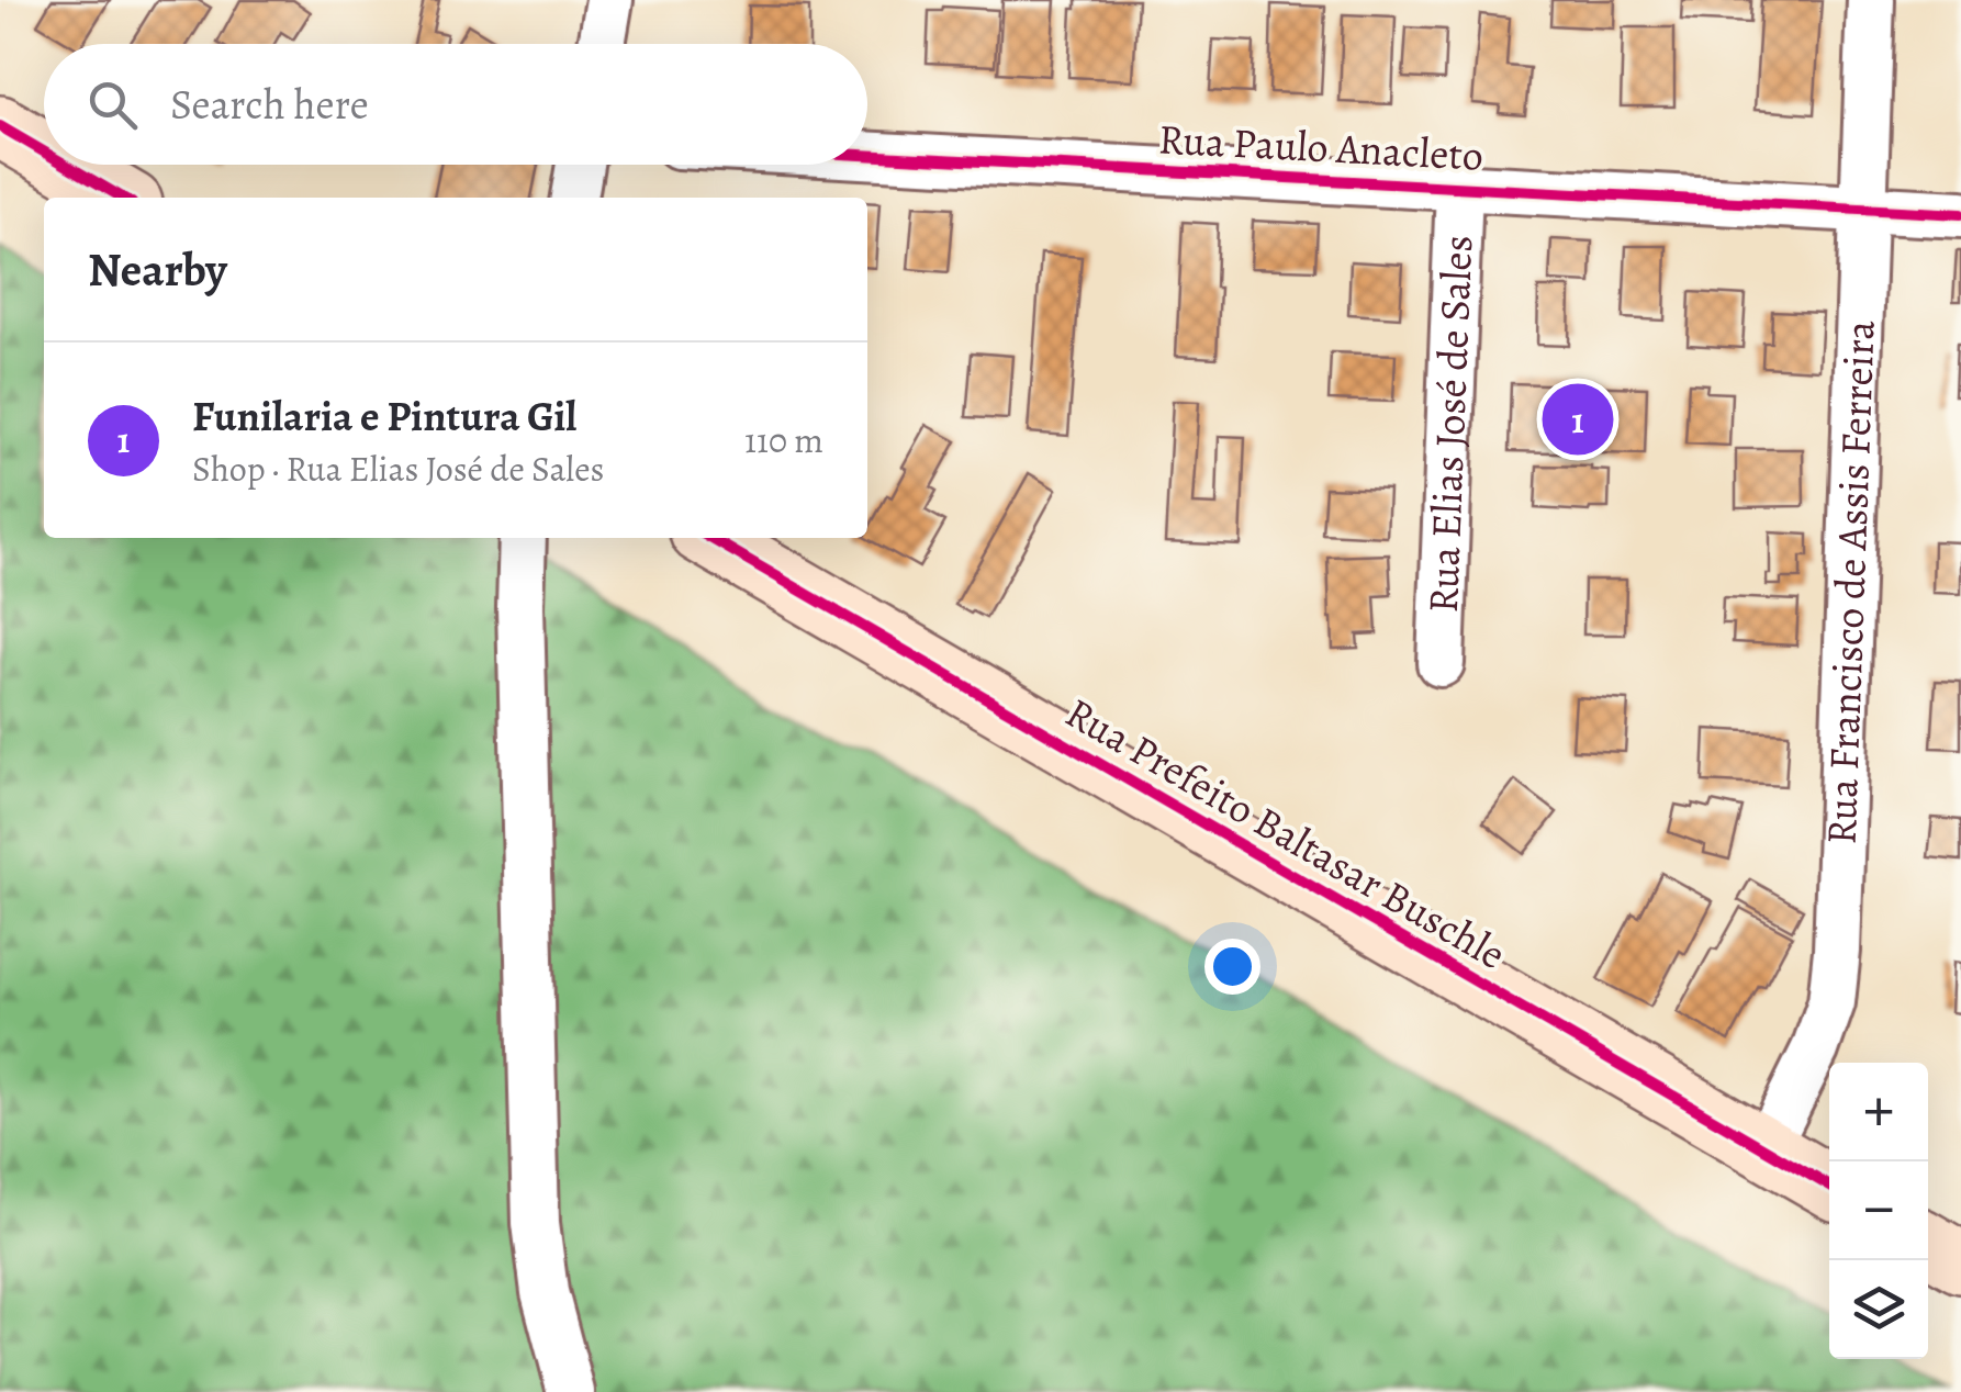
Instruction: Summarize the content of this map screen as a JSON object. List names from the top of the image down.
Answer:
{
  "streets": {
    "main road": ["Rua Prefeito Baltasar Buschle"],
    "street": ["Rua Paulo Anacleto", "Rua Elias José de Sales", "Rua Francisco de Assis Ferreira"]
  },
  "crossings": [
    ["Rua Paulo Anacleto", "Rua Elias José de Sales"],
    ["Rua Paulo Anacleto", "Rua Francisco de Assis Ferreira"],
    ["Rua Francisco de Assis Ferreira", "Rua Prefeito Baltasar Buschle"]
  ],
  "page": {
    "search": "Search here",
    "heading": "Nearby",
    "list": [
      {
        "mark": "1",
        "name": "Funilaria e Pintura Gil",
        "note": "Shop · Rua Elias José de Sales",
        "value": "110 m"
      }
    ],
    "pins": "1",
    "map_buttons": ["+", "−"]
  }
}
